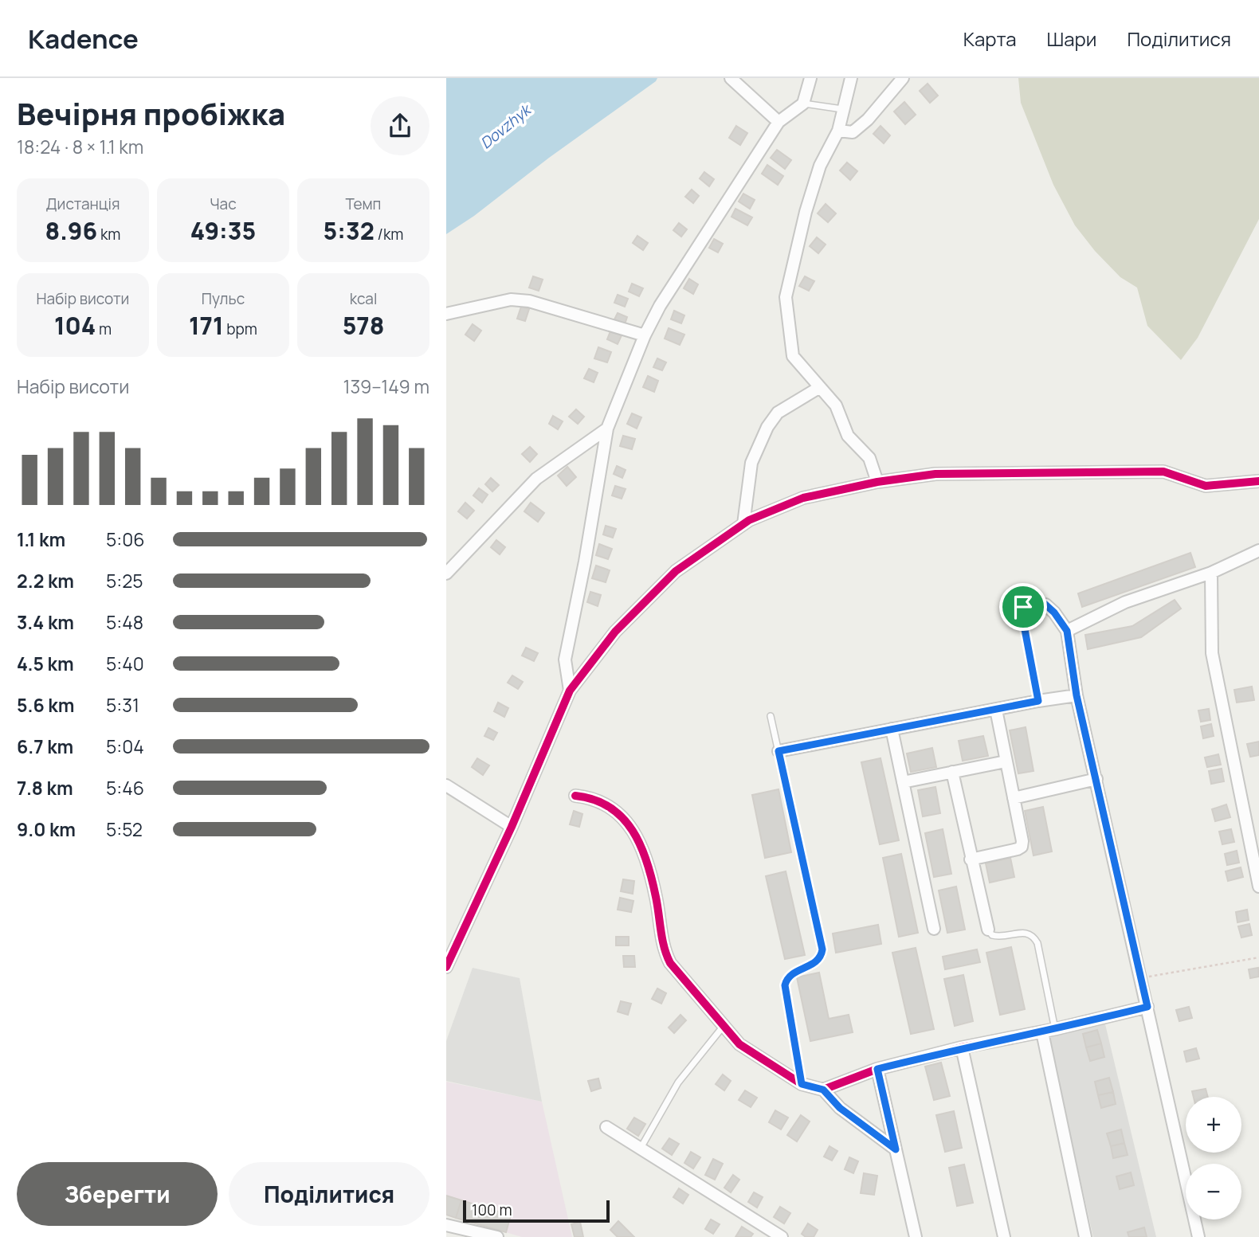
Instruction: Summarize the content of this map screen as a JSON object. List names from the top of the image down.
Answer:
{
  "water": ["Dovzhyk"],
  "scale_bar": "100 m",
  "page": {
    "header": "Kadence",
    "nav": ["Карта", "Шари", "Поділитися"],
    "heading": ["Вечірня пробіжка", "18:24 · 8 × 1.1 km"],
    "stats": [
      ["Дистанція", "8.96 km"],
      ["Час", "49:35"],
      ["Темп", "5:32 /km"],
      ["Набір висоти", "104 m"],
      ["Пульс", "171 bpm"],
      ["kcal", "578"]
    ],
    "chart": ["Набір висоти", "139–149 m"],
    "list": [
      {
        "name": "1.1 km",
        "note": "5:06"
      },
      {
        "name": "2.2 km",
        "note": "5:25"
      },
      {
        "name": "3.4 km",
        "note": "5:48"
      },
      {
        "name": "4.5 km",
        "note": "5:40"
      },
      {
        "name": "5.6 km",
        "note": "5:31"
      },
      {
        "name": "6.7 km",
        "note": "5:04"
      },
      {
        "name": "7.8 km",
        "note": "5:46"
      },
      {
        "name": "9.0 km",
        "note": "5:52"
      }
    ],
    "map_buttons": ["+", "−"],
    "buttons": ["Зберегти", "Поділитися"],
    "scale": "100 m"
  }
}
